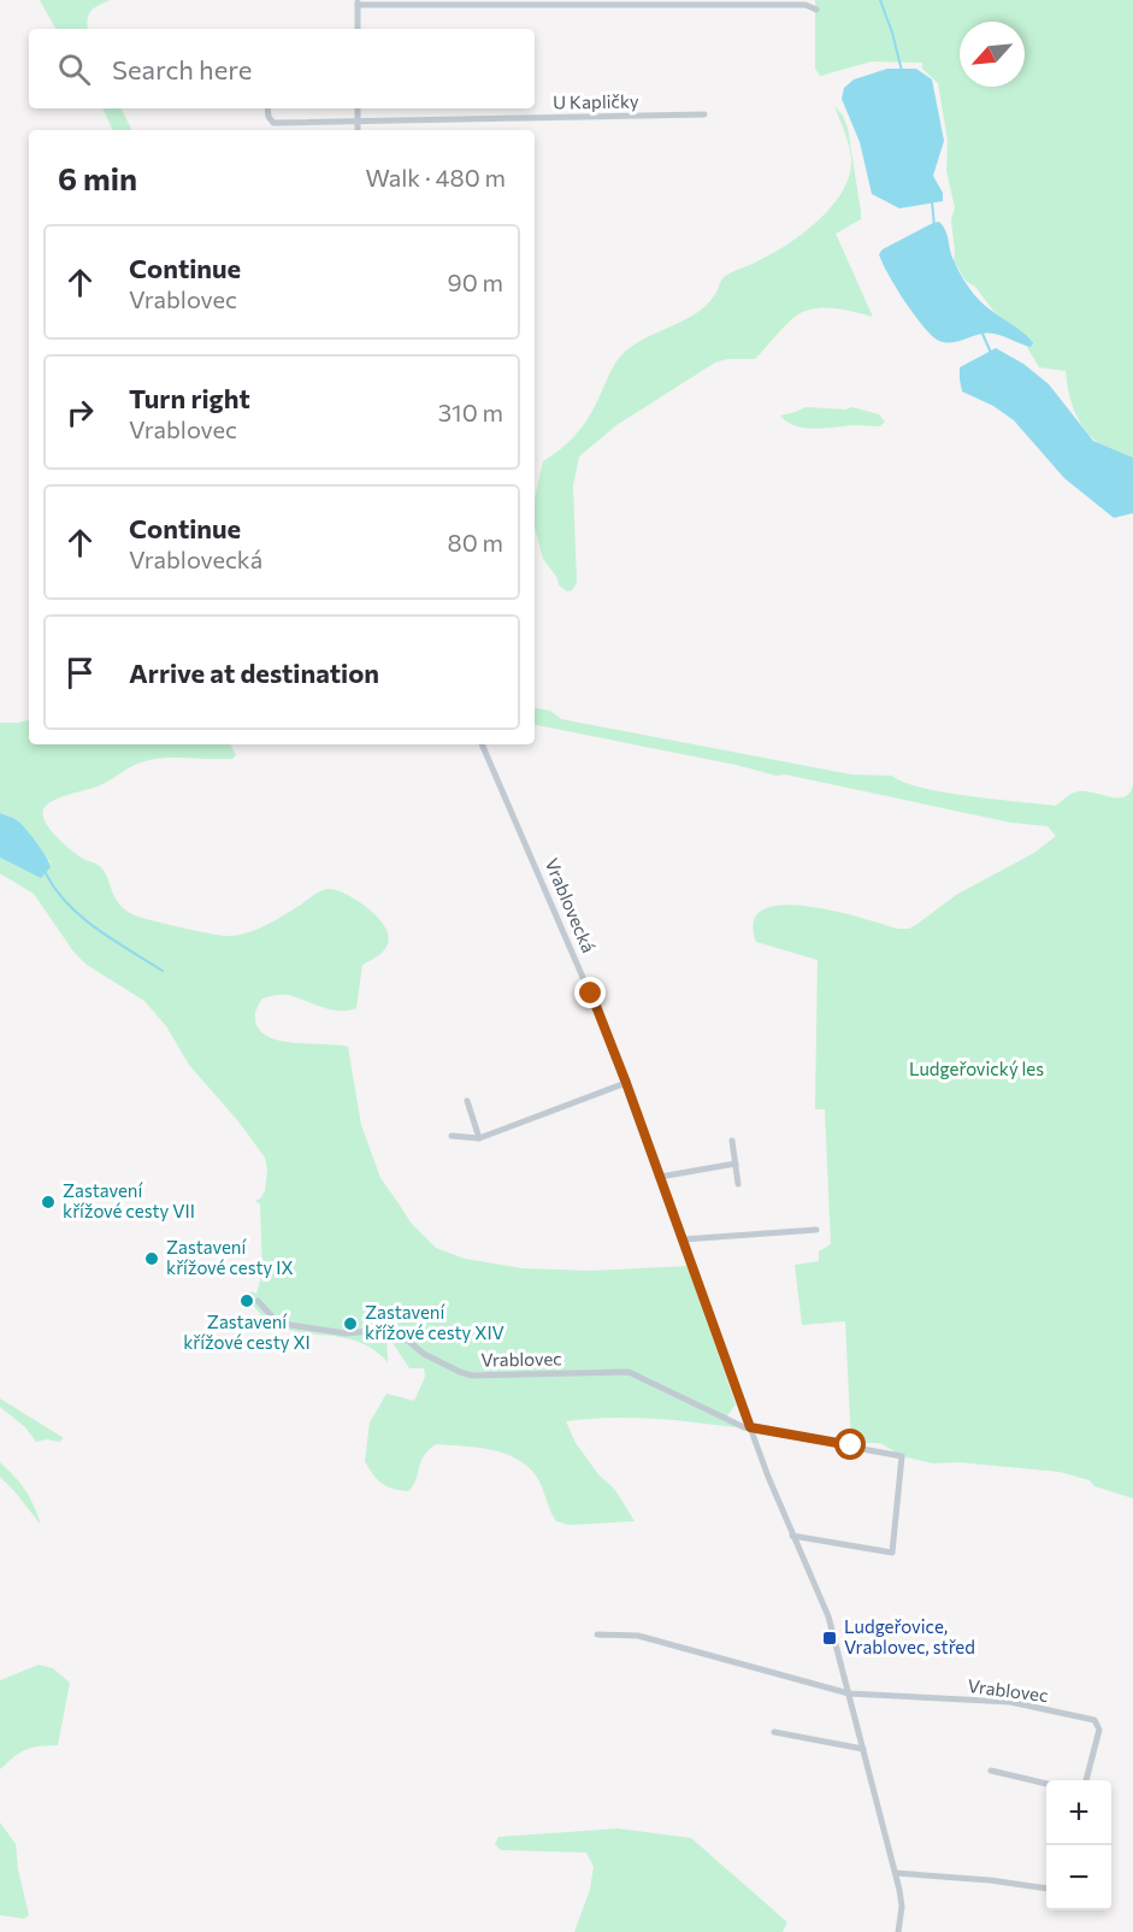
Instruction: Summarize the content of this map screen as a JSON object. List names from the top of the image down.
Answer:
{
  "streets": {
    "street": ["U Kapličky", "Vrablovecká", "Vrablovec"]
  },
  "parks": ["Ludgeřovický les"],
  "places": {
    "other": [
      "Zastavení křížové cesty VII",
      "Zastavení křížové cesty IX",
      "Zastavení křížové cesty XI",
      "Zastavení křížové cesty XIV"
    ],
    "transit": ["Ludgeřovice, Vrablovec, střed"]
  },
  "north": "bottom left",
  "page": {
    "search": "Search here",
    "heading": ["6 min", "Walk · 480 m"],
    "list": [
      ["Continue", "Vrablovec", "90 m"],
      ["Turn right", "Vrablovec", "310 m"],
      ["Continue", "Vrablovecká", "80 m"],
      "Arrive at destination"
    ],
    "map_buttons": ["+", "−"]
  }
}
